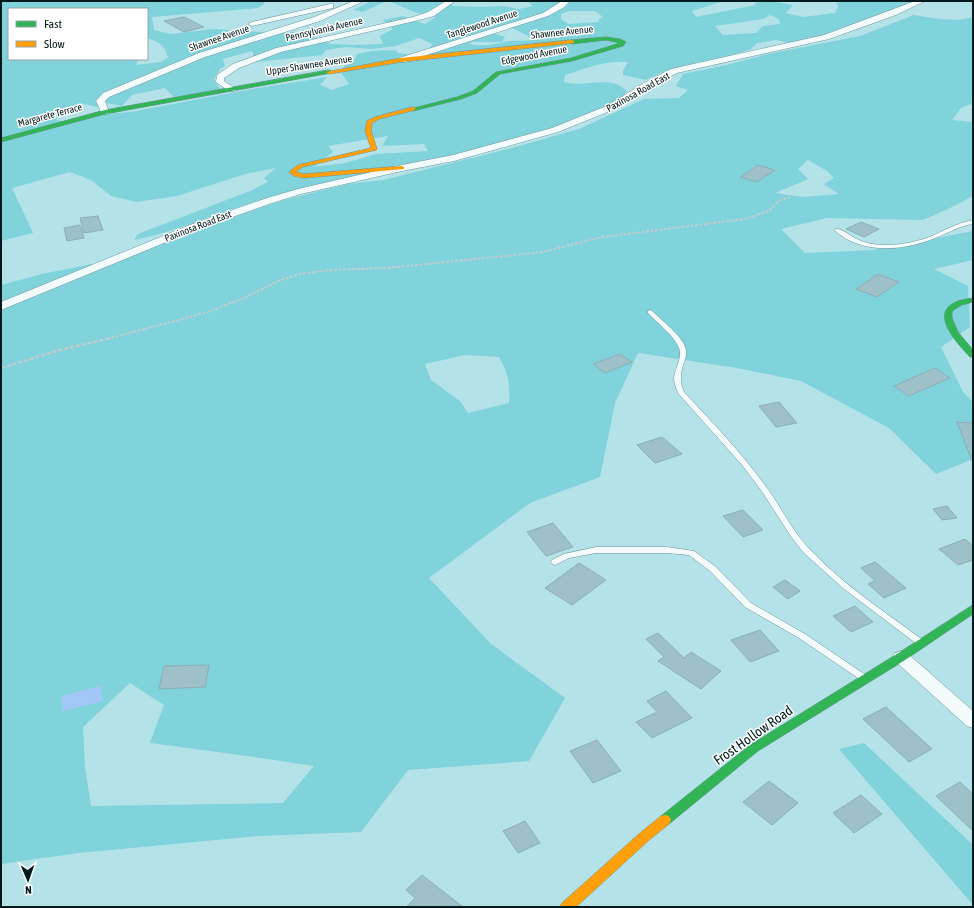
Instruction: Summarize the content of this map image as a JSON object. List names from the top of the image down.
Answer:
{
  "streets": {
    "street": [
      "Tanglewood Avenue",
      "Pennsylvania Avenue",
      "Shawnee Avenue",
      "Edgewood Avenue",
      "Upper Shawnee Avenue",
      "Paxinosa Road East",
      "Margarete Terrace",
      "Frost Hollow Road"
    ]
  },
  "crossings": [
    ["Tanglewood Avenue", "Upper Shawnee Avenue"],
    ["Pennsylvania Avenue", "Upper Shawnee Avenue"],
    ["Shawnee Avenue", "Edgewood Avenue"],
    ["Shawnee Avenue", "Upper Shawnee Avenue"],
    ["Shawnee Avenue", "Margarete Terrace"],
    ["Edgewood Avenue", "Paxinosa Road East"],
    ["Upper Shawnee Avenue", "Margarete Terrace"]
  ],
  "legend": ["Fast", "Slow"],
  "north": "bottom"
}
